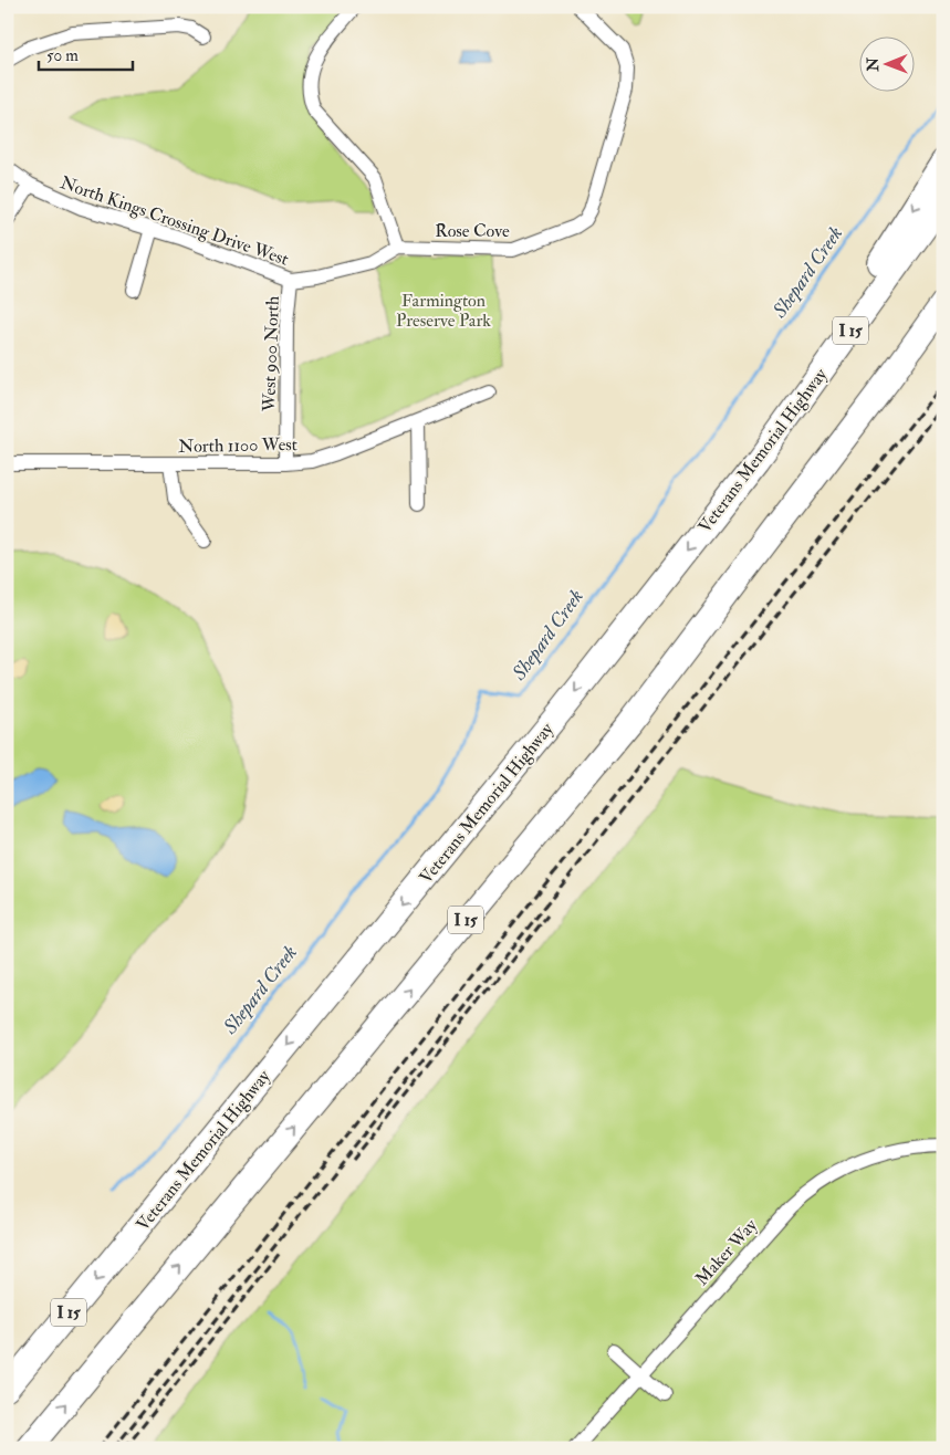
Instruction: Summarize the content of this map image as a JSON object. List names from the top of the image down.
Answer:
{
  "streets": {
    "highway": ["I 15", "Veterans Memorial Highway"],
    "street": [
      "North Kings Crossing Drive West",
      "Rose Cove",
      "West 900 North",
      "North 1100 West",
      "Maker Way"
    ]
  },
  "crossings": [
    ["North Kings Crossing Drive West", "Rose Cove"],
    ["North Kings Crossing Drive West", "West 900 North"],
    ["West 900 North", "North 1100 West"]
  ],
  "water": ["Shepard Creek"],
  "parks": ["Farmington Preserve Park"],
  "scale_bar": "50 m",
  "north": "left"
}
